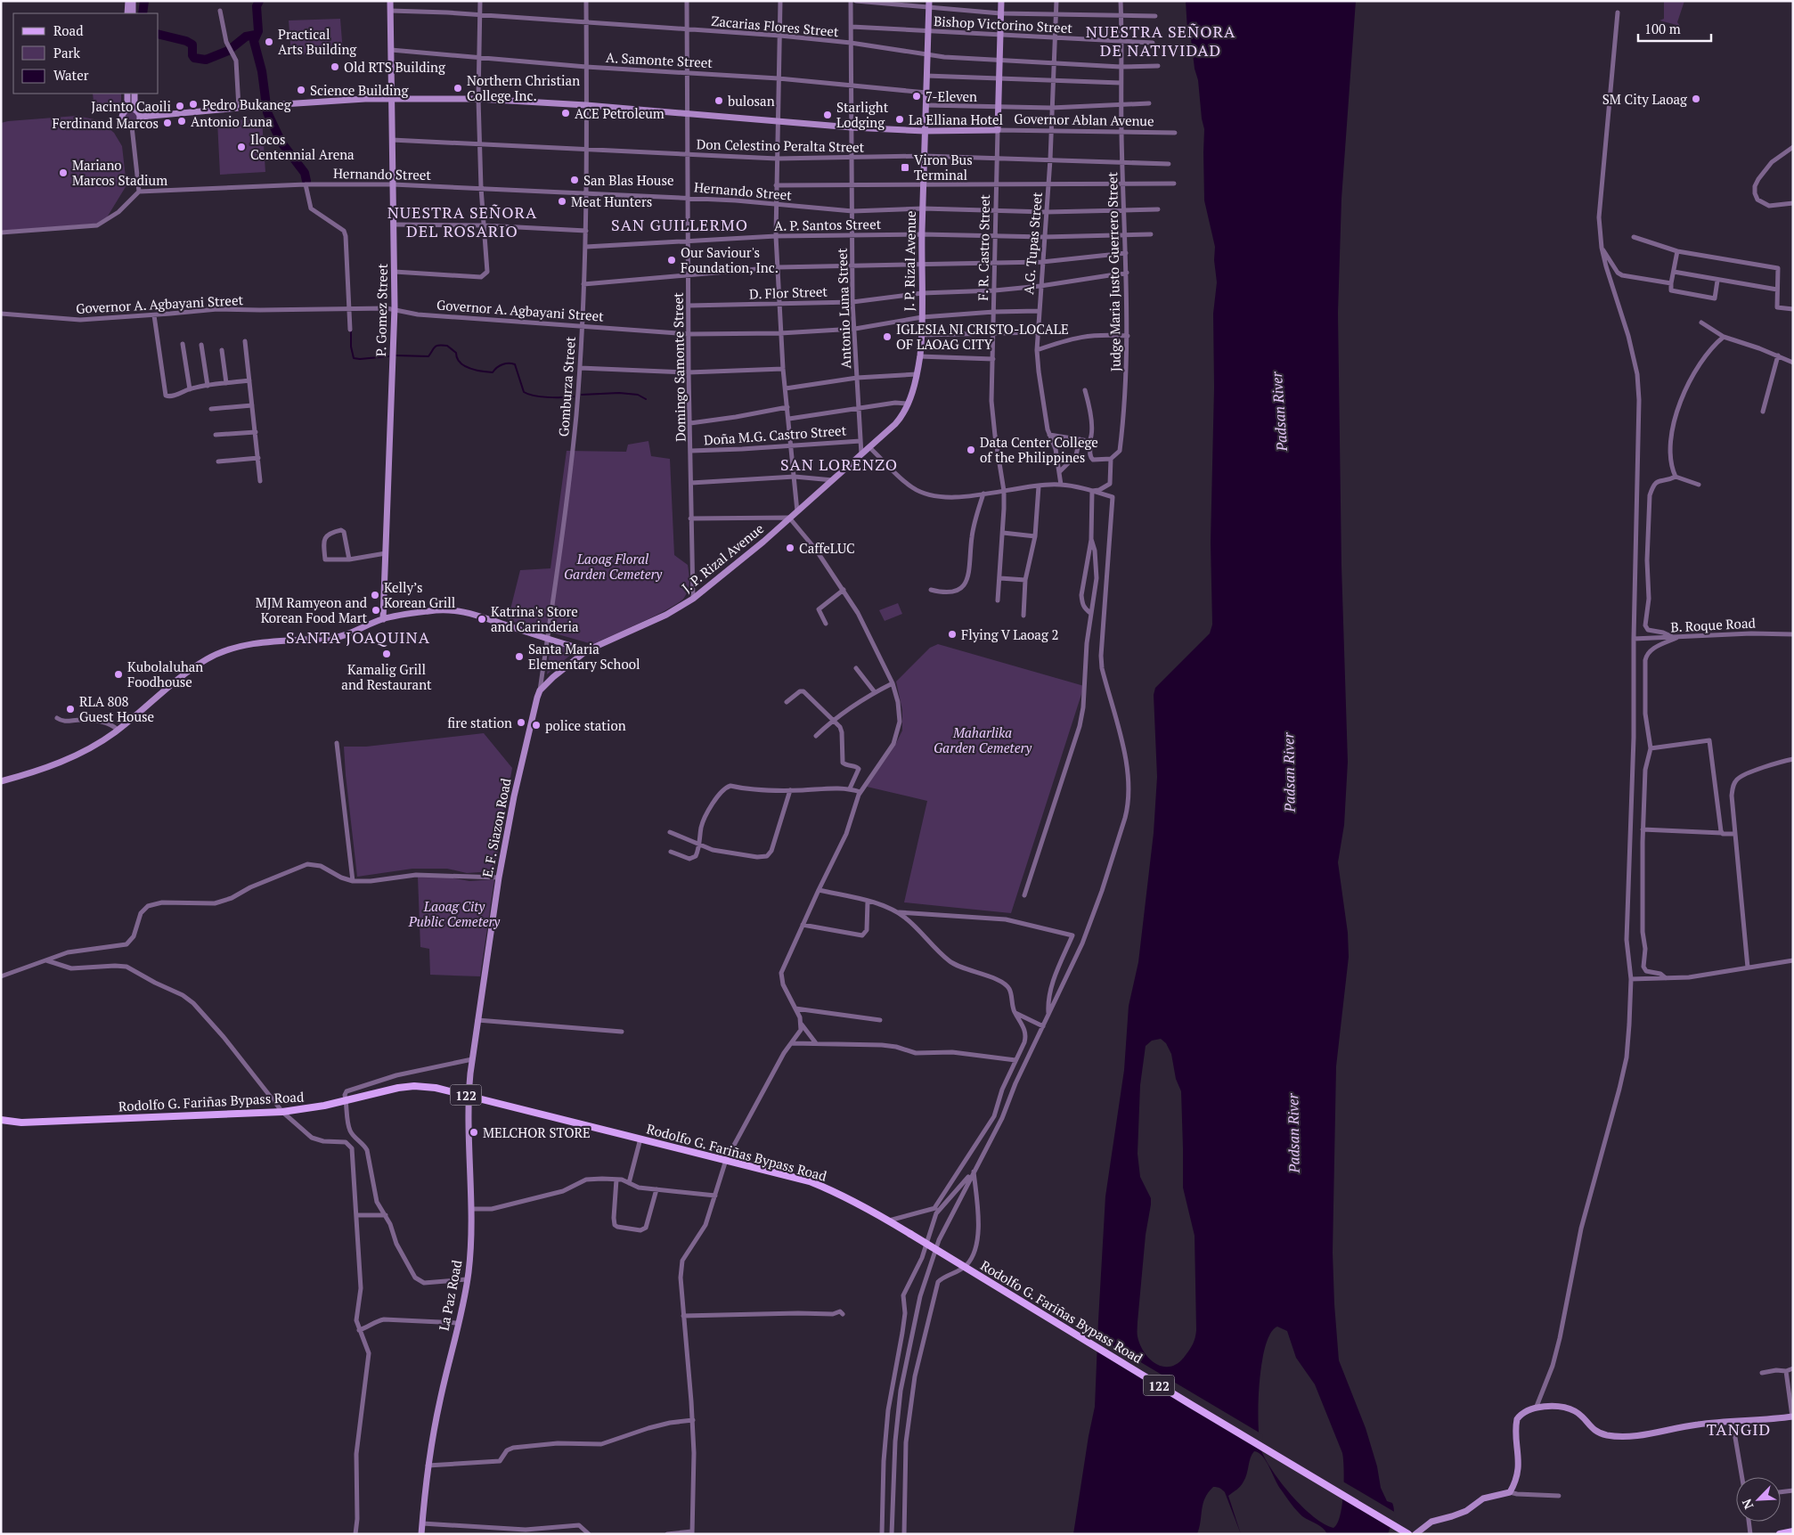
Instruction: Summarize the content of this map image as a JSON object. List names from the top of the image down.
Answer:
{
  "streets": {
    "main road": [
      "Governor Ablan Avenue",
      "F. R. Castro Street",
      "J. P. Rizal Avenue",
      "P. Gomez Street",
      "E. F. Siazon Road",
      "122",
      "Rodolfo G. Fariñas Bypass Road",
      "La Paz Road"
    ],
    "street": [
      "Bishop Victorino Street",
      "Zacarias Flores Street",
      "A. Samonte Street",
      "Don Celestino Peralta Street",
      "Hernando Street",
      "A. P. Santos Street",
      "A.G. Tupas Street",
      "Judge Maria Justo Guerrero Street",
      "D. Flor Street",
      "Governor A. Agbayani Street",
      "Antonio Luna Street",
      "Domingo Samonte Street",
      "Gomburza Street",
      "Doña M.G. Castro Street",
      "B. Roque Road"
    ]
  },
  "crossings": [
    ["Bishop Victorino Street", "A.G. Tupas Street"],
    ["Bishop Victorino Street", "F. R. Castro Street"],
    ["Bishop Victorino Street", "J. P. Rizal Avenue"],
    ["Bishop Victorino Street", "Judge Maria Justo Guerrero Street"],
    ["Bishop Victorino Street", "Antonio Luna Street"],
    ["Zacarias Flores Street", "A.G. Tupas Street"],
    ["Zacarias Flores Street", "F. R. Castro Street"],
    ["Zacarias Flores Street", "J. P. Rizal Avenue"],
    ["Zacarias Flores Street", "Judge Maria Justo Guerrero Street"],
    ["Zacarias Flores Street", "Antonio Luna Street"],
    ["Zacarias Flores Street", "P. Gomez Street"],
    ["Zacarias Flores Street", "Domingo Samonte Street"],
    ["Zacarias Flores Street", "Gomburza Street"],
    ["A. Samonte Street", "J. P. Rizal Avenue"],
    ["A. Samonte Street", "Antonio Luna Street"],
    ["A. Samonte Street", "P. Gomez Street"],
    ["A. Samonte Street", "Domingo Samonte Street"],
    ["A. Samonte Street", "Gomburza Street"],
    ["Governor Ablan Avenue", "A.G. Tupas Street"],
    ["Governor Ablan Avenue", "F. R. Castro Street"],
    ["Governor Ablan Avenue", "J. P. Rizal Avenue"],
    ["Governor Ablan Avenue", "Judge Maria Justo Guerrero Street"],
    ["Governor Ablan Avenue", "Antonio Luna Street"],
    ["Governor Ablan Avenue", "P. Gomez Street"],
    ["Governor Ablan Avenue", "Domingo Samonte Street"],
    ["Governor Ablan Avenue", "Gomburza Street"],
    ["Don Celestino Peralta Street", "A.G. Tupas Street"],
    ["Don Celestino Peralta Street", "F. R. Castro Street"],
    ["Don Celestino Peralta Street", "J. P. Rizal Avenue"],
    ["Don Celestino Peralta Street", "Judge Maria Justo Guerrero Street"],
    ["Don Celestino Peralta Street", "Antonio Luna Street"],
    ["Don Celestino Peralta Street", "P. Gomez Street"],
    ["Don Celestino Peralta Street", "Domingo Samonte Street"],
    ["Don Celestino Peralta Street", "Gomburza Street"],
    ["Hernando Street", "A.G. Tupas Street"],
    ["Hernando Street", "F. R. Castro Street"],
    ["Hernando Street", "J. P. Rizal Avenue"],
    ["Hernando Street", "Judge Maria Justo Guerrero Street"],
    ["Hernando Street", "Antonio Luna Street"],
    ["Hernando Street", "P. Gomez Street"],
    ["Hernando Street", "Domingo Samonte Street"],
    ["Hernando Street", "Gomburza Street"],
    ["A. P. Santos Street", "A.G. Tupas Street"],
    ["A. P. Santos Street", "F. R. Castro Street"],
    ["A. P. Santos Street", "J. P. Rizal Avenue"],
    ["A. P. Santos Street", "Judge Maria Justo Guerrero Street"],
    ["A. P. Santos Street", "Antonio Luna Street"],
    ["A. P. Santos Street", "Domingo Samonte Street"],
    ["A. P. Santos Street", "Gomburza Street"],
    ["A.G. Tupas Street", "D. Flor Street"],
    ["A.G. Tupas Street", "Governor A. Agbayani Street"],
    ["F. R. Castro Street", "D. Flor Street"],
    ["F. R. Castro Street", "Governor A. Agbayani Street"],
    ["J. P. Rizal Avenue", "D. Flor Street"],
    ["J. P. Rizal Avenue", "Governor A. Agbayani Street"],
    ["J. P. Rizal Avenue", "Antonio Luna Street"],
    ["J. P. Rizal Avenue", "Domingo Samonte Street"],
    ["Judge Maria Justo Guerrero Street", "D. Flor Street"],
    ["D. Flor Street", "Antonio Luna Street"],
    ["D. Flor Street", "Domingo Samonte Street"],
    ["Governor A. Agbayani Street", "Antonio Luna Street"],
    ["Governor A. Agbayani Street", "P. Gomez Street"],
    ["Governor A. Agbayani Street", "Domingo Samonte Street"],
    ["Governor A. Agbayani Street", "Gomburza Street"],
    ["Antonio Luna Street", "Doña M.G. Castro Street"],
    ["Domingo Samonte Street", "Doña M.G. Castro Street"],
    ["Gomburza Street", "E. F. Siazon Road"],
    ["E. F. Siazon Road", "La Paz Road"],
    ["Rodolfo G. Fariñas Bypass Road", "La Paz Road"]
  ],
  "districts": [
    "NUESTRA SEÑORA DE NATIVIDAD",
    "NUESTRA SEÑORA DEL ROSARIO",
    "SAN GUILLERMO",
    "SAN LORENZO",
    "SANTA JOAQUINA",
    "TANGID"
  ],
  "water": ["Padsan River"],
  "parks": ["Laoag Floral Garden Cemetery", "Maharlika Garden Cemetery", "Laoag City Public Cemetery"],
  "places": {
    "other": [
      "Practical Arts Building",
      "Old RTS Building",
      "Northern Christian College Inc.",
      "Science Building",
      "7-Eleven",
      "SM City Laoag",
      "bulosan",
      "Pedro Bukaneg",
      "Jacinto Caoili",
      "ACE Petroleum",
      "Starlight Lodging",
      "La Elliana Hotel",
      "Antonio Luna",
      "Ferdinand Marcos",
      "Ilocos Centennial Arena",
      "Mariano Marcos Stadium",
      "San Blas House",
      "Meat Hunters",
      "Our Saviour's Foundation, Inc.",
      "IGLESIA NI CRISTO-LOCALE OF LAOAG CITY",
      "Data Center College of the Philippines",
      "CaffeLUC",
      "Kelly’s Korean Grill",
      "MJM Ramyeon and Korean Food Mart",
      "Katrina's Store and Carinderia",
      "Flying V Laoag 2",
      "Kamalig Grill and Restaurant",
      "Santa Maria Elementary School",
      "Kubolaluhan Foodhouse",
      "RLA 808 Guest House",
      "fire station",
      "police station",
      "MELCHOR STORE"
    ],
    "transit": ["Viron Bus Terminal"]
  },
  "legend": ["Road", "Park", "Water"],
  "scale_bar": "100 m",
  "north": "bottom left"
}
